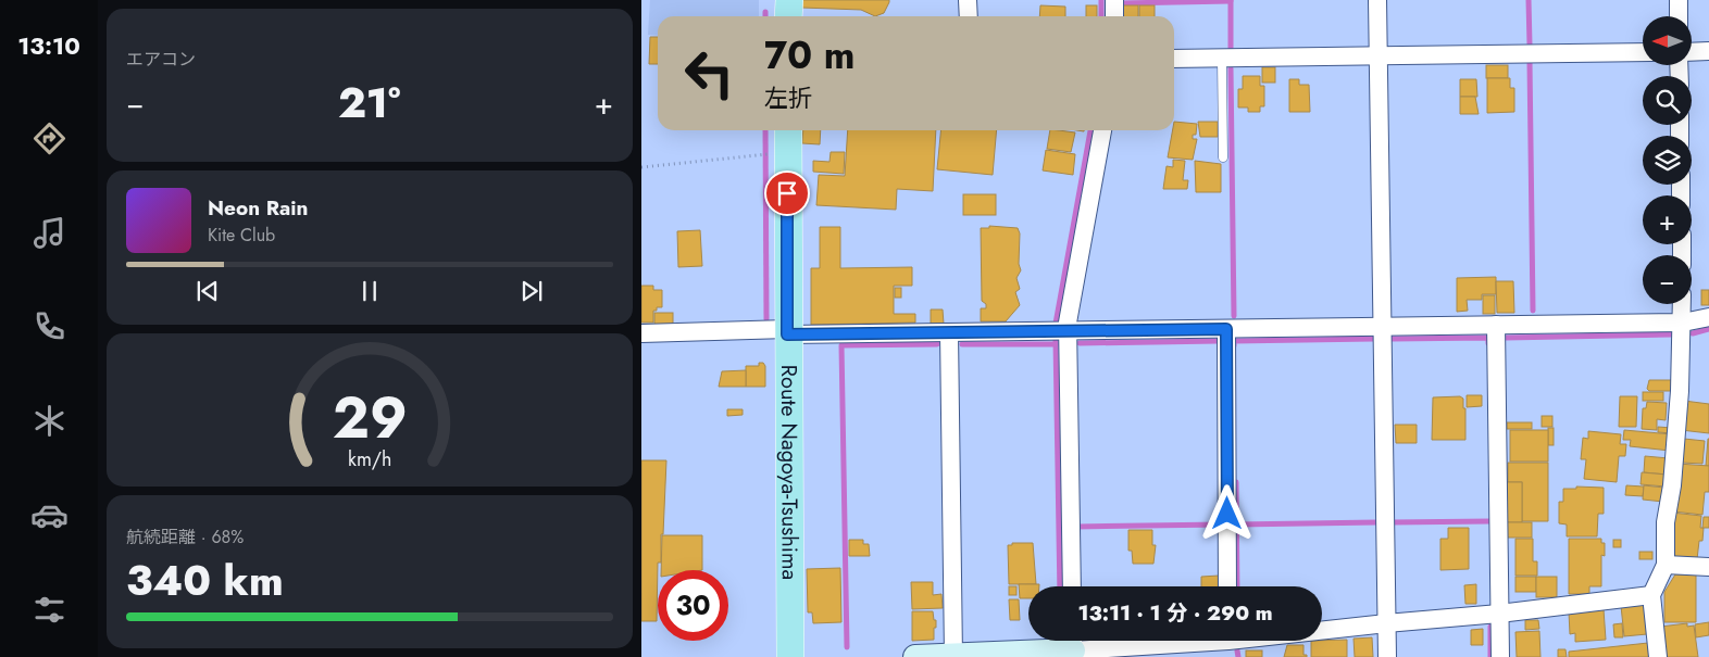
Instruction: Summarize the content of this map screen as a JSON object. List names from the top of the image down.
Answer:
{
  "streets": {
    "main road": ["Route Nagoya-Tsushima"]
  },
  "north": "left",
  "page": {
    "tabs": "13:10",
    "tile": [
      "エアコン",
      ["航続距離 · 68%", "340 km"]
    ],
    "map_buttons": ["+", "−"],
    "turn": ["70 m", "左折"],
    "heat": ["−", "21°", "+"],
    "song": ["Neon Rain", "Kite Club"],
    "limit": "30",
    "trip": "13:11 · 1 分 · 290 m",
    "gauge": ["29", "km/h"]
  }
}
